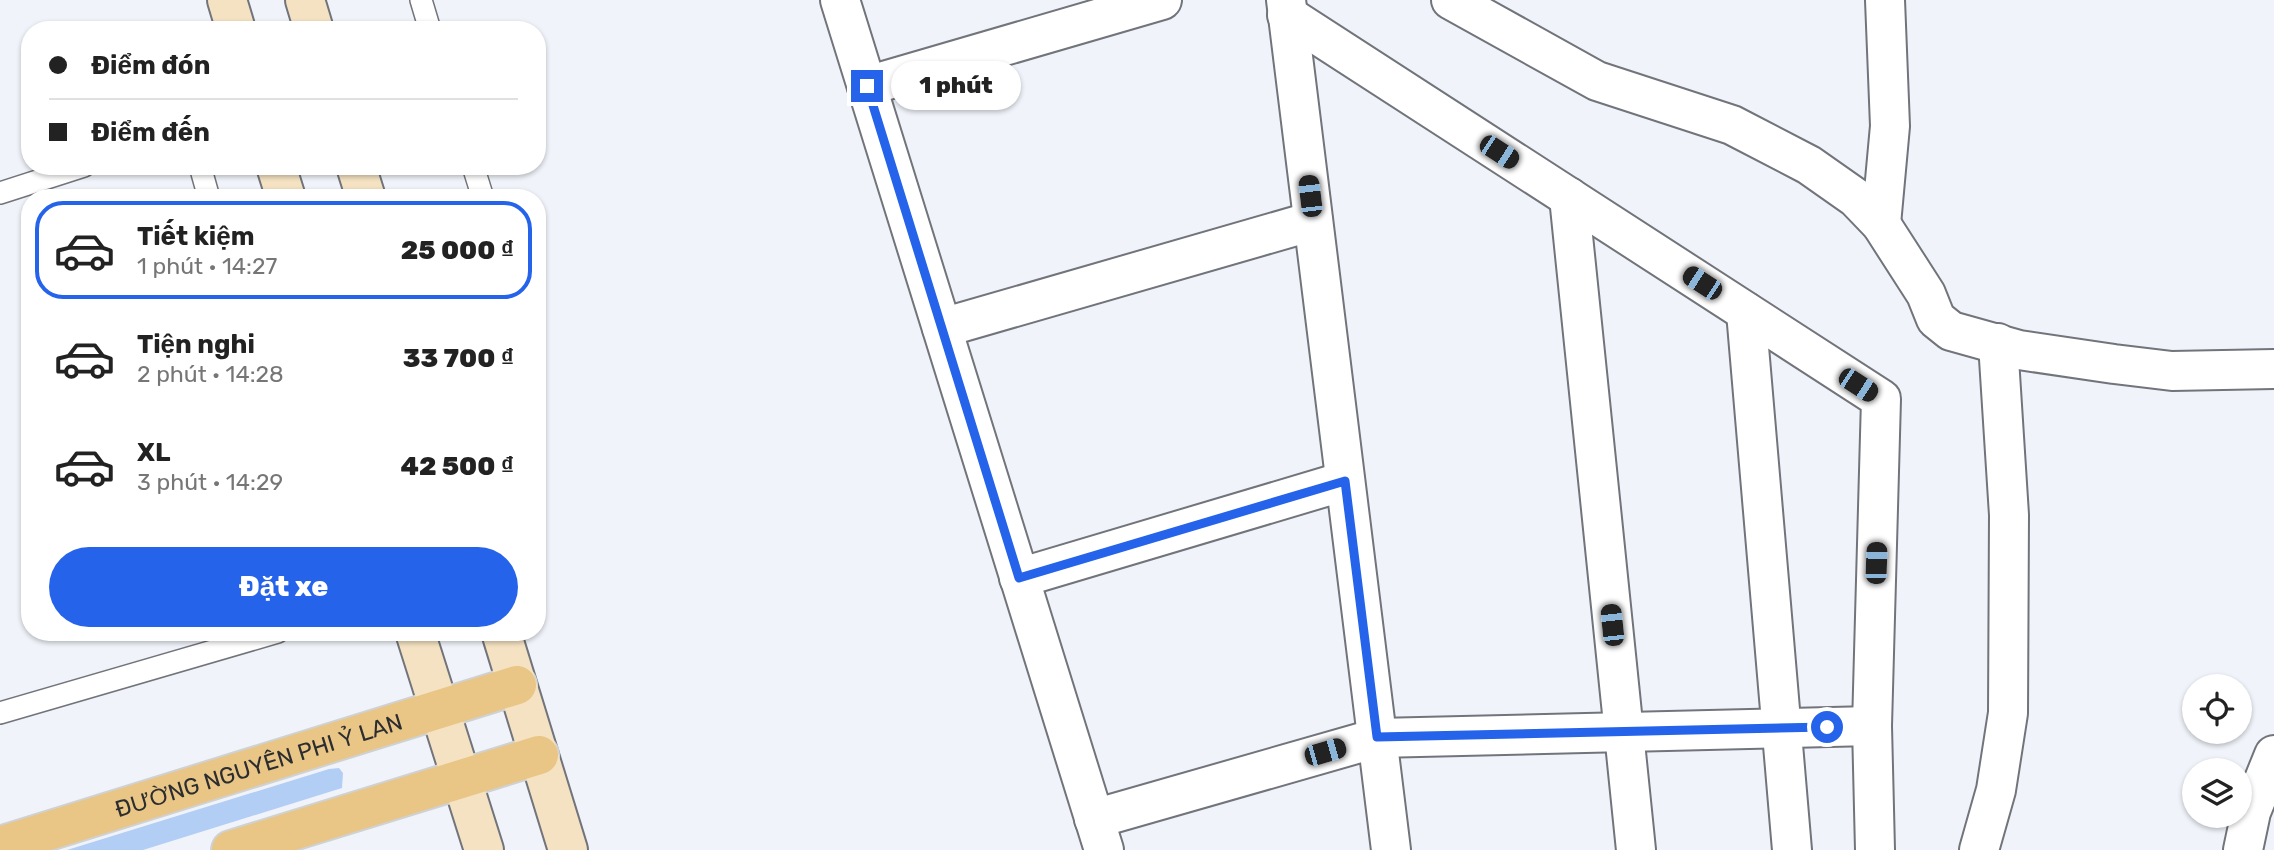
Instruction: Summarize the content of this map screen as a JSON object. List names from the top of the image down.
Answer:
{
  "streets": {
    "main road": ["ĐƯỜNG NGUYÊN PHI Ỷ LAN"]
  },
  "page": {
    "banner": ["Điểm đón", "Điểm đến"],
    "bubble": "1 phút",
    "list": [
      {
        "name": "Tiết kiệm",
        "note": "1 phút · 14:27",
        "value": "25 000 ₫"
      },
      {
        "name": "Tiện nghi",
        "note": "2 phút · 14:28",
        "value": "33 700 ₫"
      },
      {
        "name": "XL",
        "note": "3 phút · 14:29",
        "value": "42 500 ₫"
      }
    ],
    "buttons": "Đặt xe"
  }
}
